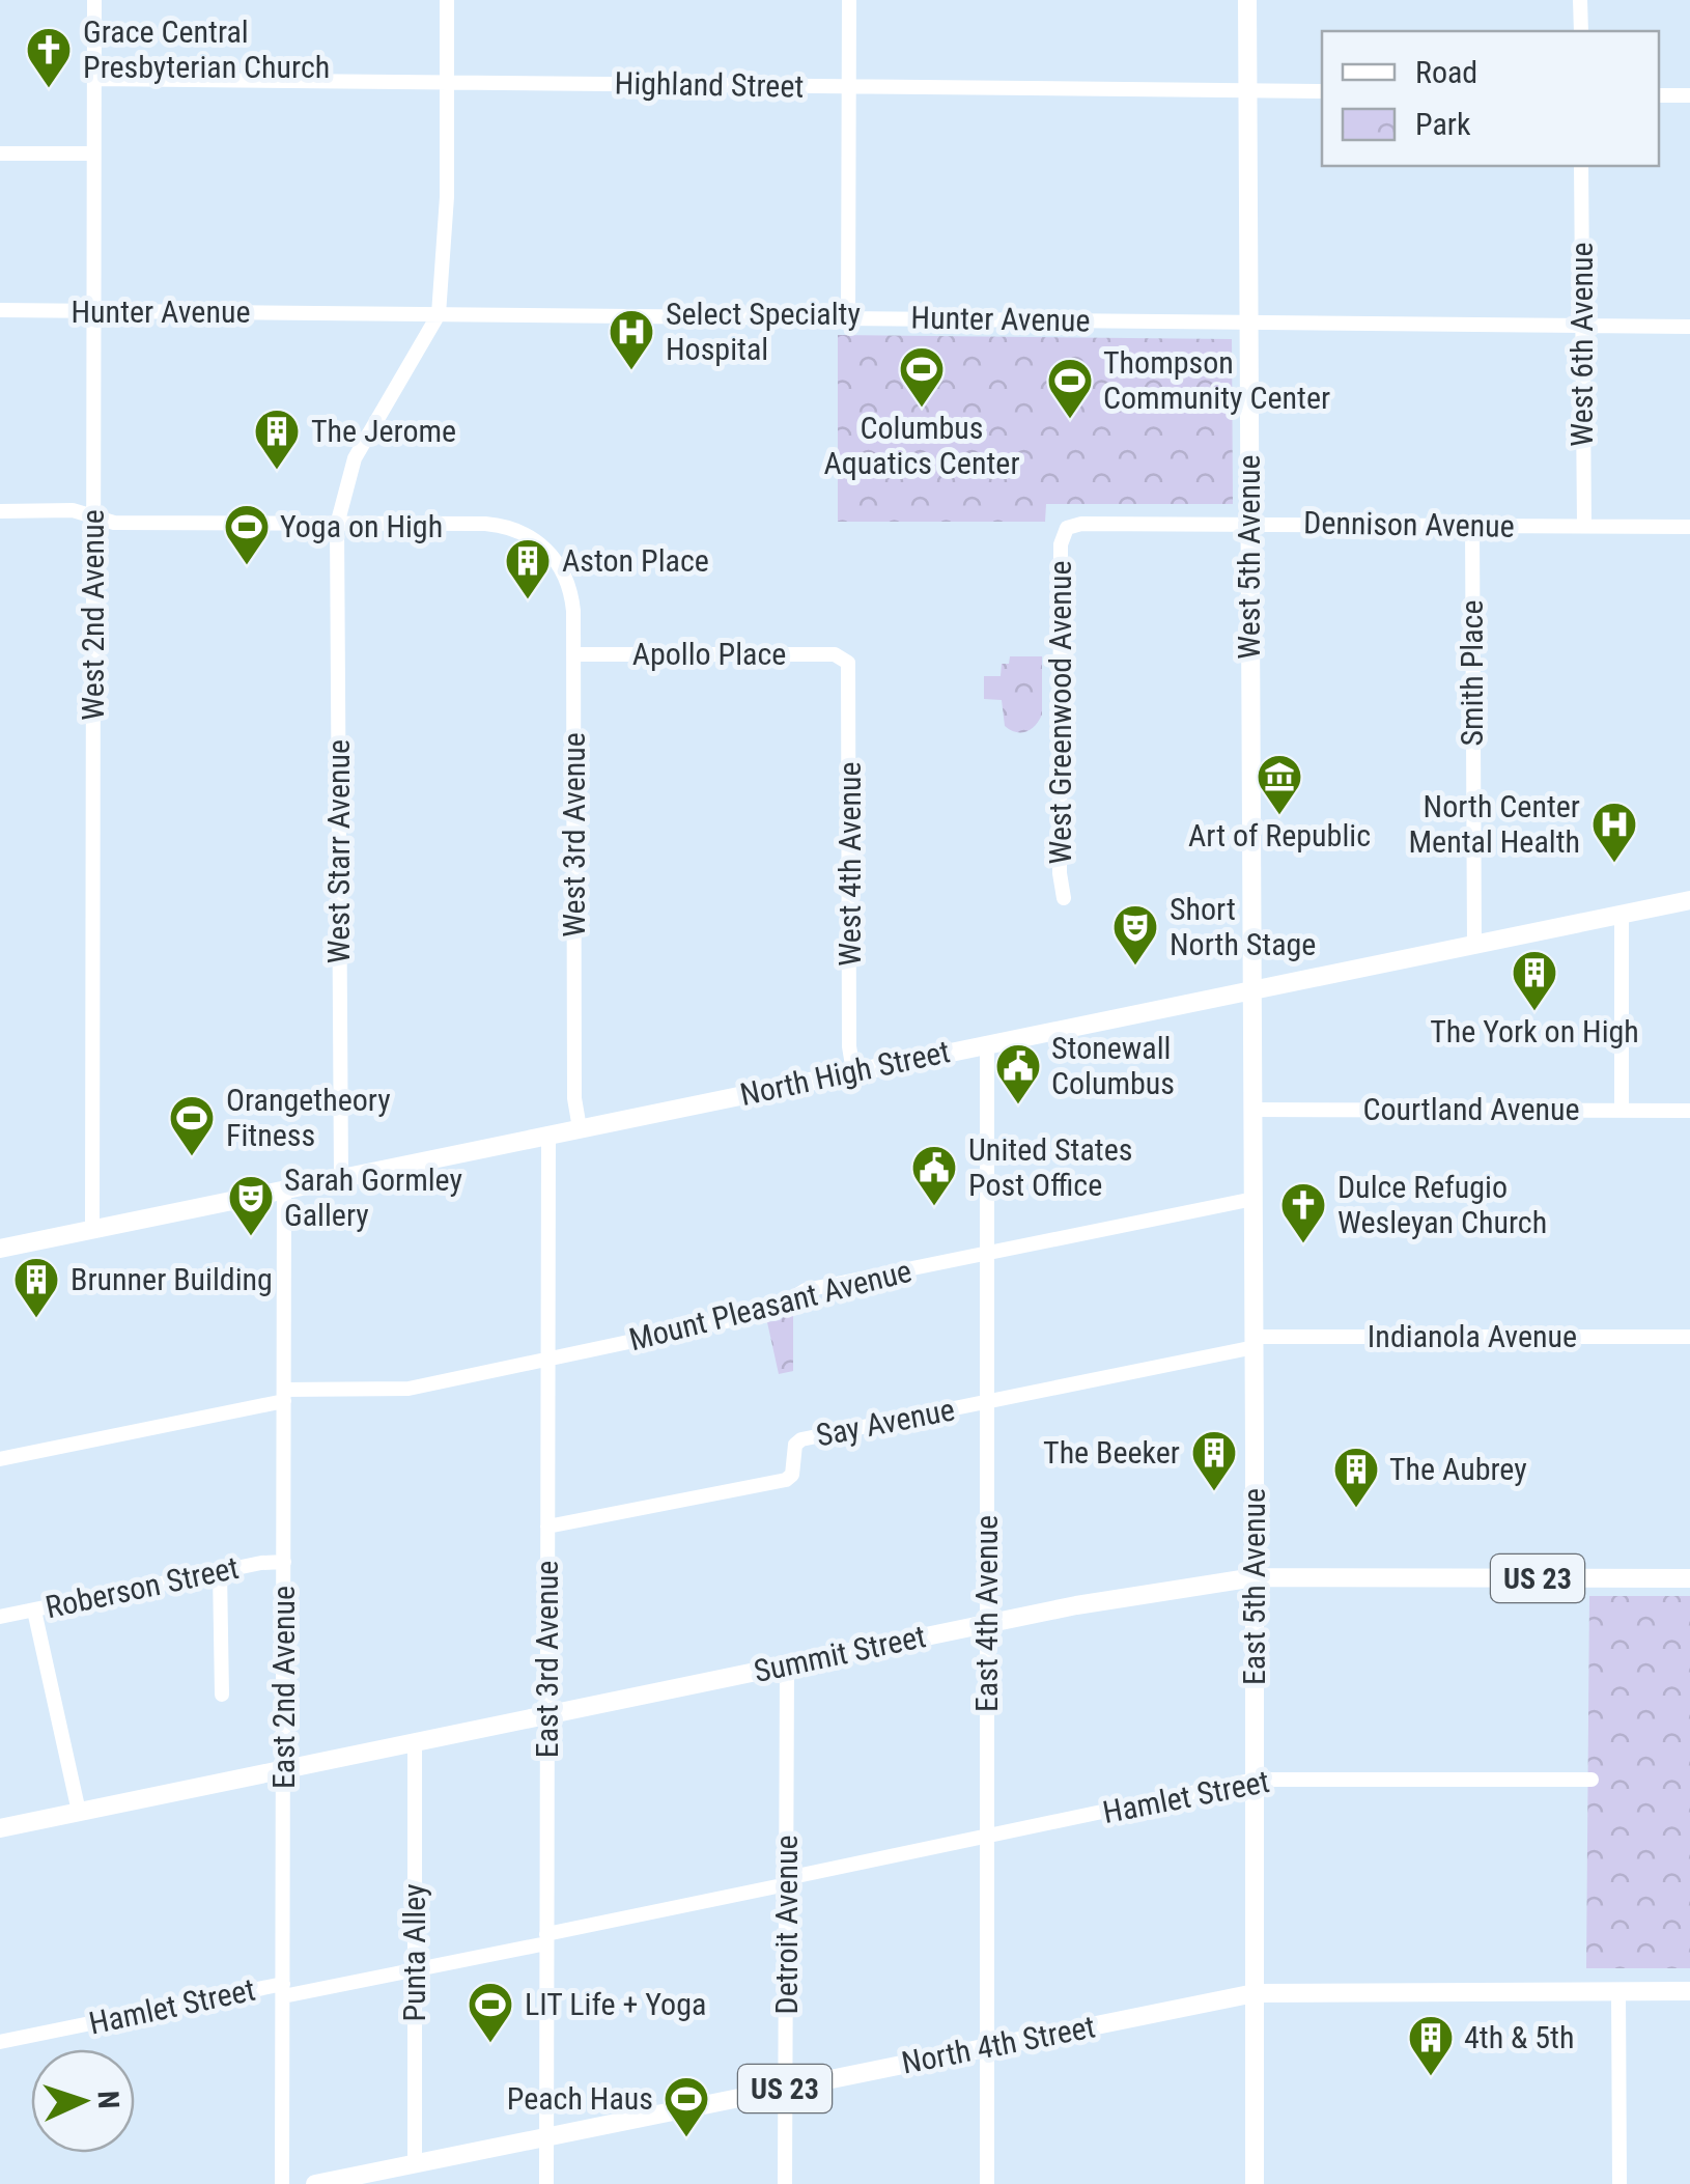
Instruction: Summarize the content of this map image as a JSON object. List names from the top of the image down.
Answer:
{
  "streets": {
    "main road": [
      "West 5th Avenue",
      "North High Street",
      "US 23",
      "East 5th Avenue",
      "Summit Street",
      "North 4th Street"
    ],
    "street": [
      "Highland Street",
      "Hunter Avenue",
      "West 6th Avenue",
      "Dennison Avenue",
      "West 2nd Avenue",
      "Apollo Place",
      "Smith Place",
      "West Greenwood Avenue",
      "West 3rd Avenue",
      "West Starr Avenue",
      "West 4th Avenue",
      "Courtland Avenue",
      "Mount Pleasant Avenue",
      "Indianola Avenue",
      "Say Avenue",
      "Roberson Street",
      "East 4th Avenue",
      "East 3rd Avenue",
      "East 2nd Avenue",
      "Hamlet Street",
      "Detroit Avenue",
      "Punta Alley"
    ]
  },
  "crossings": [
    ["Highland Street", "West 5th Avenue"],
    ["Highland Street", "West 2nd Avenue"],
    ["Hunter Avenue", "West 6th Avenue"],
    ["Hunter Avenue", "West 5th Avenue"],
    ["Hunter Avenue", "West 2nd Avenue"],
    ["West 6th Avenue", "Dennison Avenue"],
    ["Dennison Avenue", "West 5th Avenue"],
    ["Dennison Avenue", "Smith Place"],
    ["Dennison Avenue", "West Greenwood Avenue"],
    ["West 5th Avenue", "North High Street"],
    ["West 5th Avenue", "East 5th Avenue"],
    ["West 2nd Avenue", "North High Street"],
    ["Apollo Place", "West 3rd Avenue"],
    ["Apollo Place", "West 4th Avenue"],
    ["Smith Place", "North High Street"],
    ["West 3rd Avenue", "West Starr Avenue"],
    ["West 3rd Avenue", "North High Street"],
    ["West Starr Avenue", "North High Street"],
    ["West 4th Avenue", "North High Street"],
    ["North High Street", "East 5th Avenue"],
    ["North High Street", "East 4th Avenue"],
    ["North High Street", "East 3rd Avenue"],
    ["North High Street", "East 2nd Avenue"],
    ["Courtland Avenue", "East 5th Avenue"],
    ["Mount Pleasant Avenue", "East 5th Avenue"],
    ["Mount Pleasant Avenue", "East 4th Avenue"],
    ["Mount Pleasant Avenue", "East 3rd Avenue"],
    ["Mount Pleasant Avenue", "East 2nd Avenue"],
    ["Indianola Avenue", "Say Avenue"],
    ["Indianola Avenue", "East 5th Avenue"],
    ["Say Avenue", "East 5th Avenue"],
    ["Say Avenue", "East 4th Avenue"],
    ["Say Avenue", "East 3rd Avenue"],
    ["East 5th Avenue", "Summit Street"],
    ["East 5th Avenue", "Hamlet Street"],
    ["East 5th Avenue", "North 4th Street"],
    ["Roberson Street", "East 2nd Avenue"],
    ["East 4th Avenue", "Summit Street"],
    ["East 4th Avenue", "Hamlet Street"],
    ["East 4th Avenue", "North 4th Street"],
    ["Summit Street", "East 3rd Avenue"],
    ["Summit Street", "East 2nd Avenue"],
    ["Summit Street", "Detroit Avenue"],
    ["Summit Street", "Punta Alley"],
    ["East 3rd Avenue", "Hamlet Street"],
    ["East 3rd Avenue", "North 4th Street"],
    ["East 2nd Avenue", "Hamlet Street"],
    ["Hamlet Street", "Detroit Avenue"],
    ["Hamlet Street", "Punta Alley"],
    ["Detroit Avenue", "North 4th Street"],
    ["Punta Alley", "North 4th Street"]
  ],
  "places": {
    "church": ["Grace Central Presbyterian Church", "Dulce Refugio Wesleyan Church"],
    "hospital": ["Select Specialty Hospital", "North Center Mental Health"],
    "sports": [
      "Columbus Aquatics Center",
      "Thompson Community Center",
      "Yoga on High",
      "Orangetheory Fitness",
      "LIT Life + Yoga",
      "Peach Haus"
    ],
    "building": [
      "The Jerome",
      "Aston Place",
      "The York on High",
      "Brunner Building",
      "The Beeker",
      "The Aubrey",
      "4th & 5th"
    ],
    "museum": ["Art of Republic"],
    "theatre": ["Short North Stage", "Sarah Gormley Gallery"],
    "public building": ["Stonewall Columbus", "United States Post Office"]
  },
  "legend": ["Road", "Park"],
  "north": "right"
}
